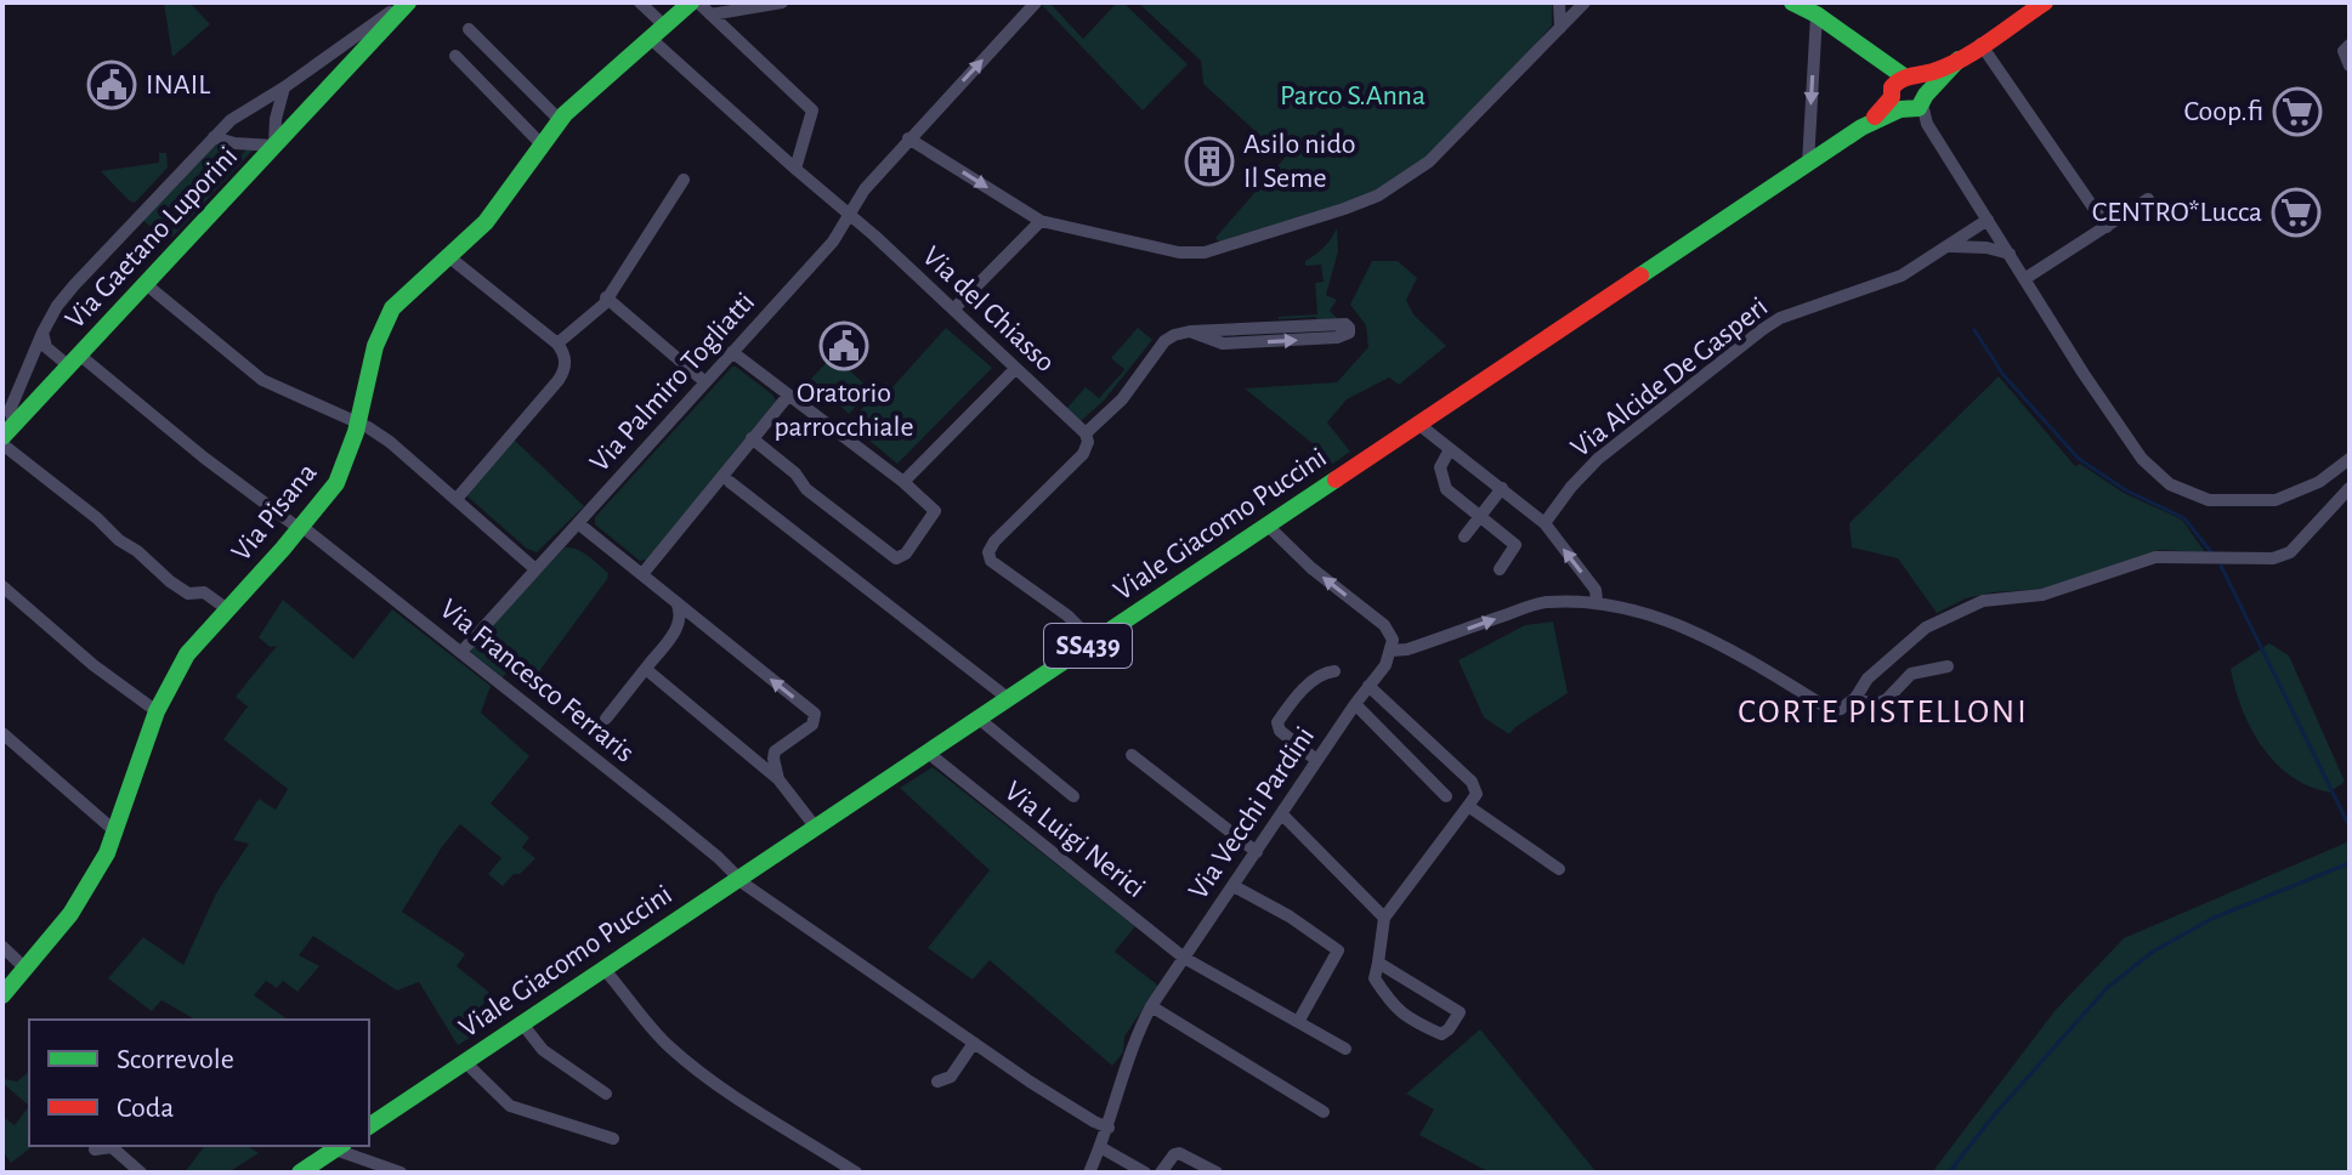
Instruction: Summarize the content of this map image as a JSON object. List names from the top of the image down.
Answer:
{
  "streets": {
    "main road": [
      "Via Gaetano Luporini",
      "Via Pisana",
      "Viale Giacomo Puccini",
      "SS439"
    ],
    "street": [
      "Via del Chiasso",
      "Via Alcide De Gasperi",
      "Via Palmiro Togliatti",
      "Via Francesco Ferraris",
      "Via Vecchi Pardini",
      "Via Luigi Nerici"
    ]
  },
  "crossings": [
    ["Via Gaetano Luporini", "Via Francesco Ferraris"],
    ["Via del Chiasso", "Via Palmiro Togliatti"],
    ["Via del Chiasso", "Via Pisana"],
    ["Via Palmiro Togliatti", "Via Francesco Ferraris"],
    ["Via Pisana", "Via Francesco Ferraris"],
    ["Viale Giacomo Puccini", "Via Francesco Ferraris"],
    ["Viale Giacomo Puccini", "Via Luigi Nerici"],
    ["Via Francesco Ferraris", "Via Vecchi Pardini"],
    ["Via Vecchi Pardini", "Via Luigi Nerici"]
  ],
  "districts": ["CORTE PISTELLONI"],
  "parks": ["Parco S.Anna"],
  "places": {
    "public building": ["INAIL", "Oratorio parrocchiale"],
    "supermarket": ["Coop.fi", "CENTRO*Lucca"],
    "building": ["Asilo nido Il Seme"]
  },
  "legend": ["Scorrevole", "Coda"]
}
